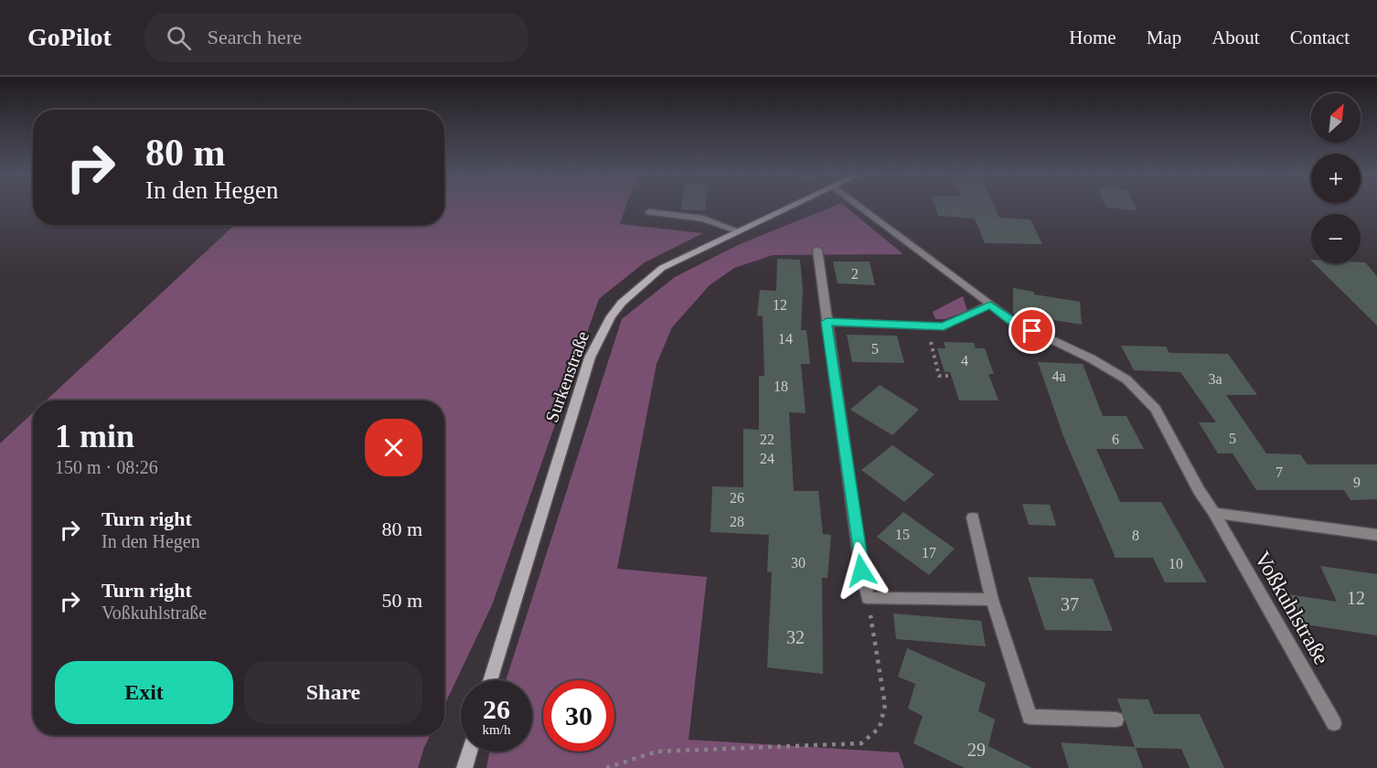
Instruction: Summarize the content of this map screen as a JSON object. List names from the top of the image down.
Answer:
{
  "streets": {
    "street": ["Surkenstraße", "Voßkuhlstraße"]
  },
  "house_numbers": [
    "2",
    "12",
    "14",
    "5",
    "4",
    "4a",
    "3a",
    "18",
    "5",
    "22",
    "6",
    "24",
    "7",
    "9",
    "26",
    "28",
    "15",
    "8",
    "17",
    "30",
    "10",
    "12",
    "37",
    "32",
    "29"
  ],
  "north": "top right",
  "page": {
    "header": "GoPilot",
    "search": "Search here",
    "nav": [
      "Home",
      "Map",
      "About",
      "Contact"
    ],
    "map_buttons": ["+", "−"],
    "turn": ["80 m", "In den Hegen"],
    "heading": ["1 min", "150 m · 08:26"],
    "list": [
      {
        "name": "Turn right",
        "note": "In den Hegen",
        "value": "80 m"
      },
      {
        "name": "Turn right",
        "note": "Voßkuhlstraße",
        "value": "50 m"
      }
    ],
    "buttons": ["Exit", "Share"],
    "speed": "26 km/h",
    "limit": "30"
  }
}
